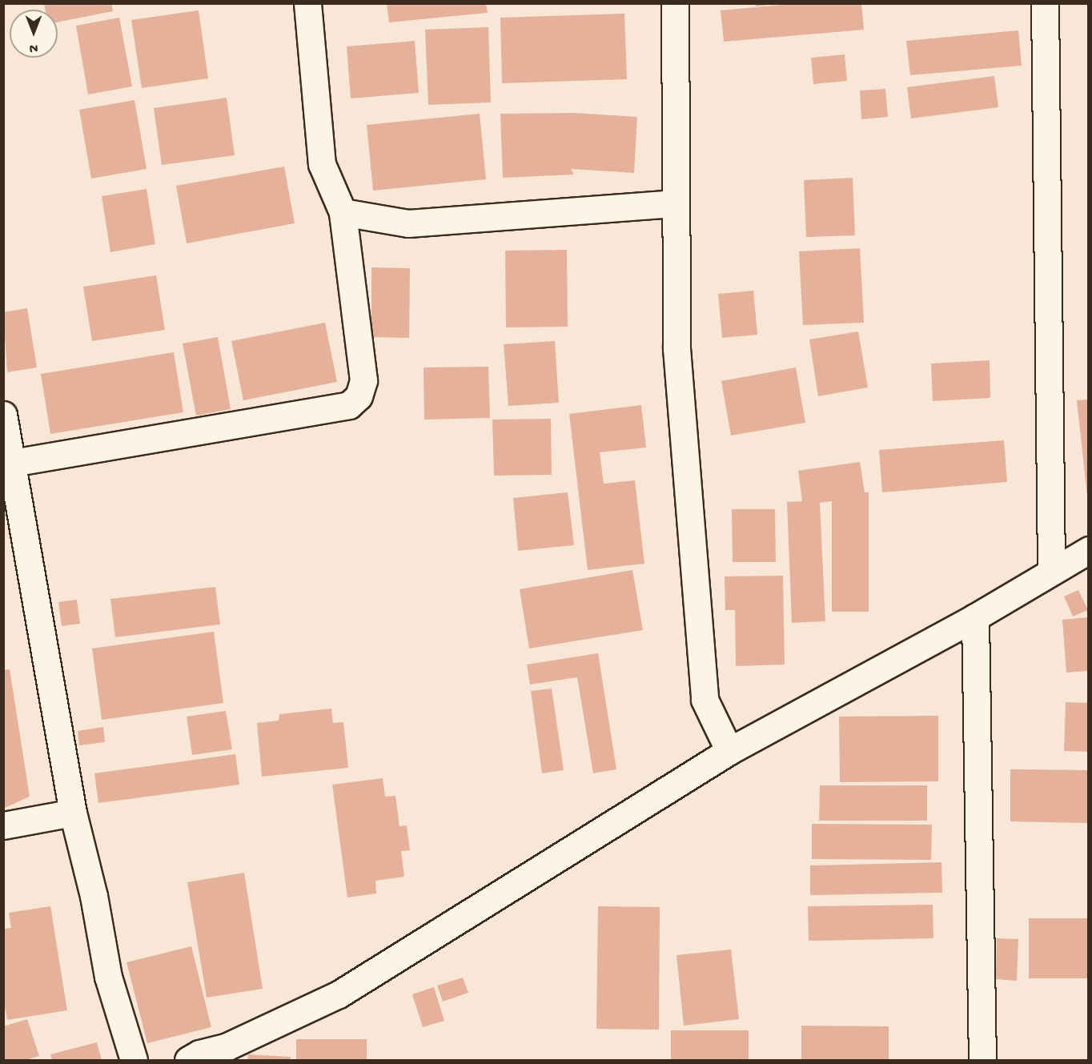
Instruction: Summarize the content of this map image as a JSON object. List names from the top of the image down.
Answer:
{
  "north": "bottom"
}
